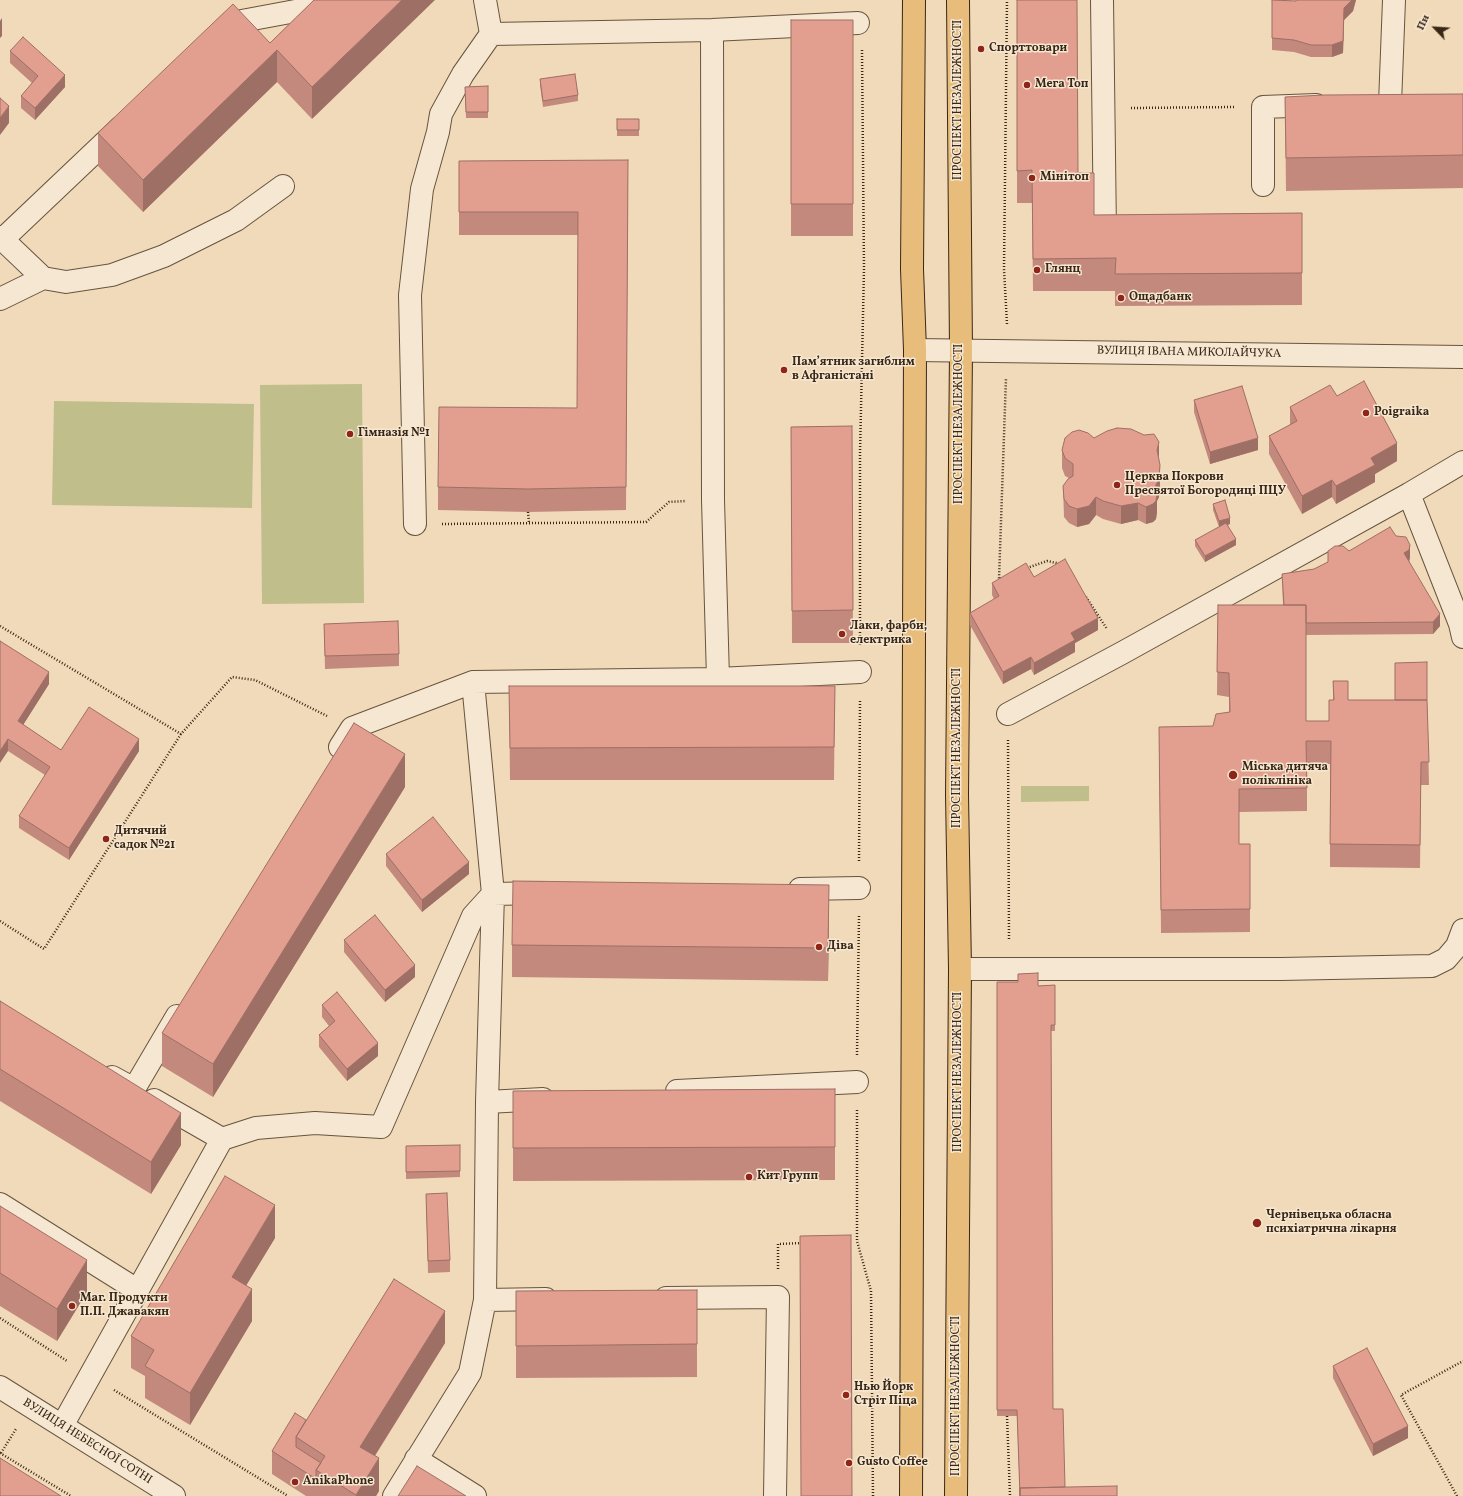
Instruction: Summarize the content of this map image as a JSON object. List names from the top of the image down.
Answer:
{
  "streets": {
    "main road": ["ПРОСПЕКТ НЕЗАЛЕЖНОСТІ"],
    "street": ["ВУЛИЦЯ ІВАНА МИКОЛАЙЧУКА", "ВУЛИЦЯ НЕБЕСНОЇ СОТНІ"]
  },
  "crossings": [
    ["ПРОСПЕКТ НЕЗАЛЕЖНОСТІ", "ВУЛИЦЯ ІВАНА МИКОЛАЙЧУКА"]
  ],
  "places": [
    "Спорттовари",
    "Мега Топ",
    "Мінітоп",
    "Глянц",
    "Ощадбанк",
    "Пам’ятник загиблим в Афганістані",
    "Poigraika",
    "Гімназія №1",
    "Церква Покрови Пресвятої Богородиці ПЦУ",
    "Лаки, фарби, електрика",
    "Міська дитяча поліклініка",
    "Дитячий садок №21",
    "Діва",
    "Кит Групп",
    "Чернівецька обласна психіатрична лікарня",
    "Маг. Продукти П.П. Джавакян",
    "Нью Йорк Стріт Піца",
    "Gusto Coffee",
    "AnikaPhone"
  ],
  "north": "top left"
}
